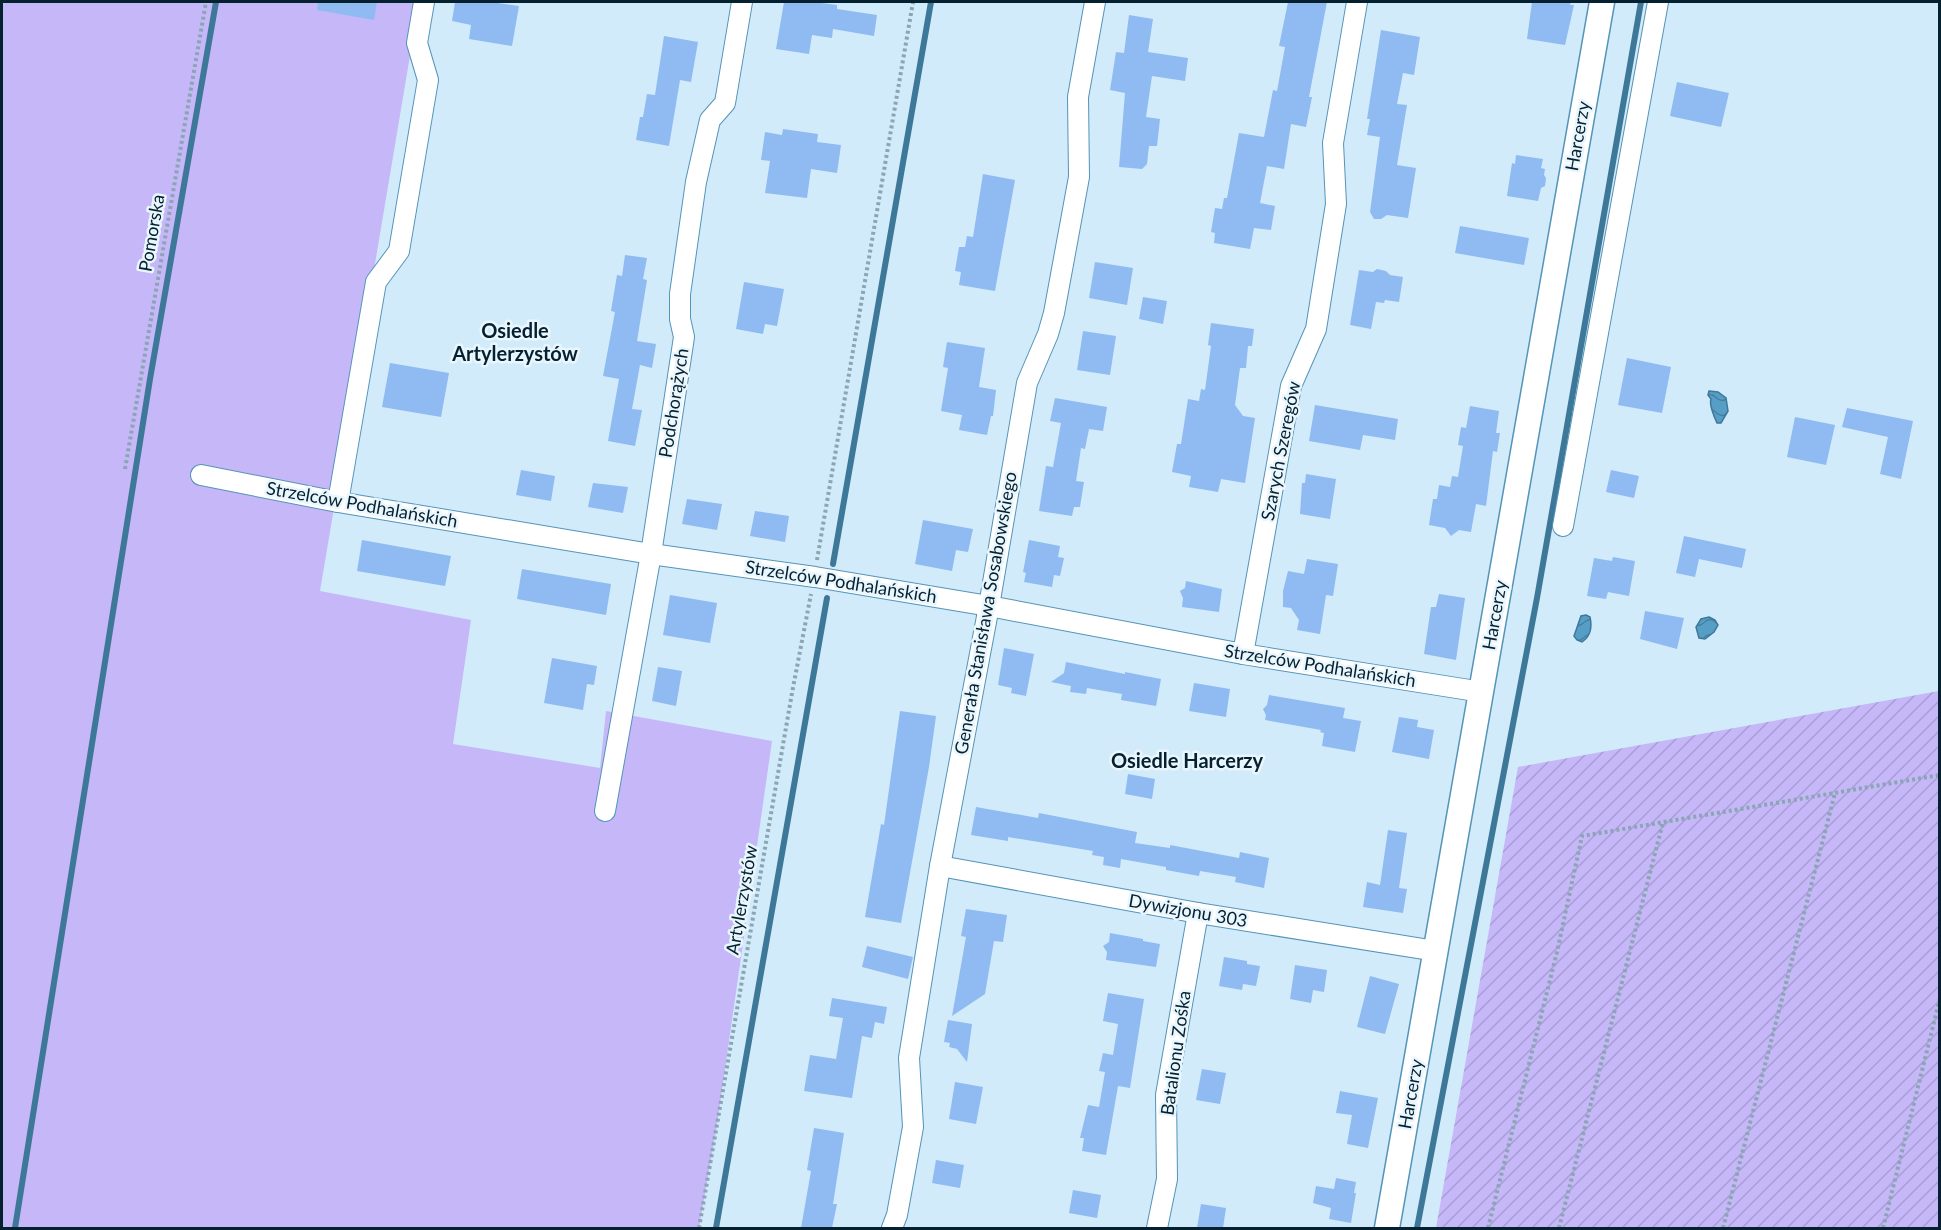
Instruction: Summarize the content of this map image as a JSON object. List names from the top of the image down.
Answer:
{
  "streets": {
    "street": [
      "Harcerzy",
      "Podchorążych",
      "Szarych Szeregów",
      "Strzelców Podhalańskich",
      "Generała Stanisława Sosabowskiego",
      "Dywizjonu 303",
      "Batalionu Zośka"
    ],
    "path": ["Pomorska", "Artylerzystów"]
  },
  "crossings": [
    ["Harcerzy", "Strzelców Podhalańskich"],
    ["Harcerzy", "Dywizjonu 303"],
    ["Podchorążych", "Strzelców Podhalańskich"],
    ["Szarych Szeregów", "Strzelców Podhalańskich"],
    ["Strzelców Podhalańskich", "Generała Stanisława Sosabowskiego"],
    ["Strzelców Podhalańskich", "Artylerzystów"],
    ["Generała Stanisława Sosabowskiego", "Dywizjonu 303"],
    ["Dywizjonu 303", "Batalionu Zośka"]
  ],
  "districts": ["Osiedle Artylerzystów", "Osiedle Harcerzy"]
}
